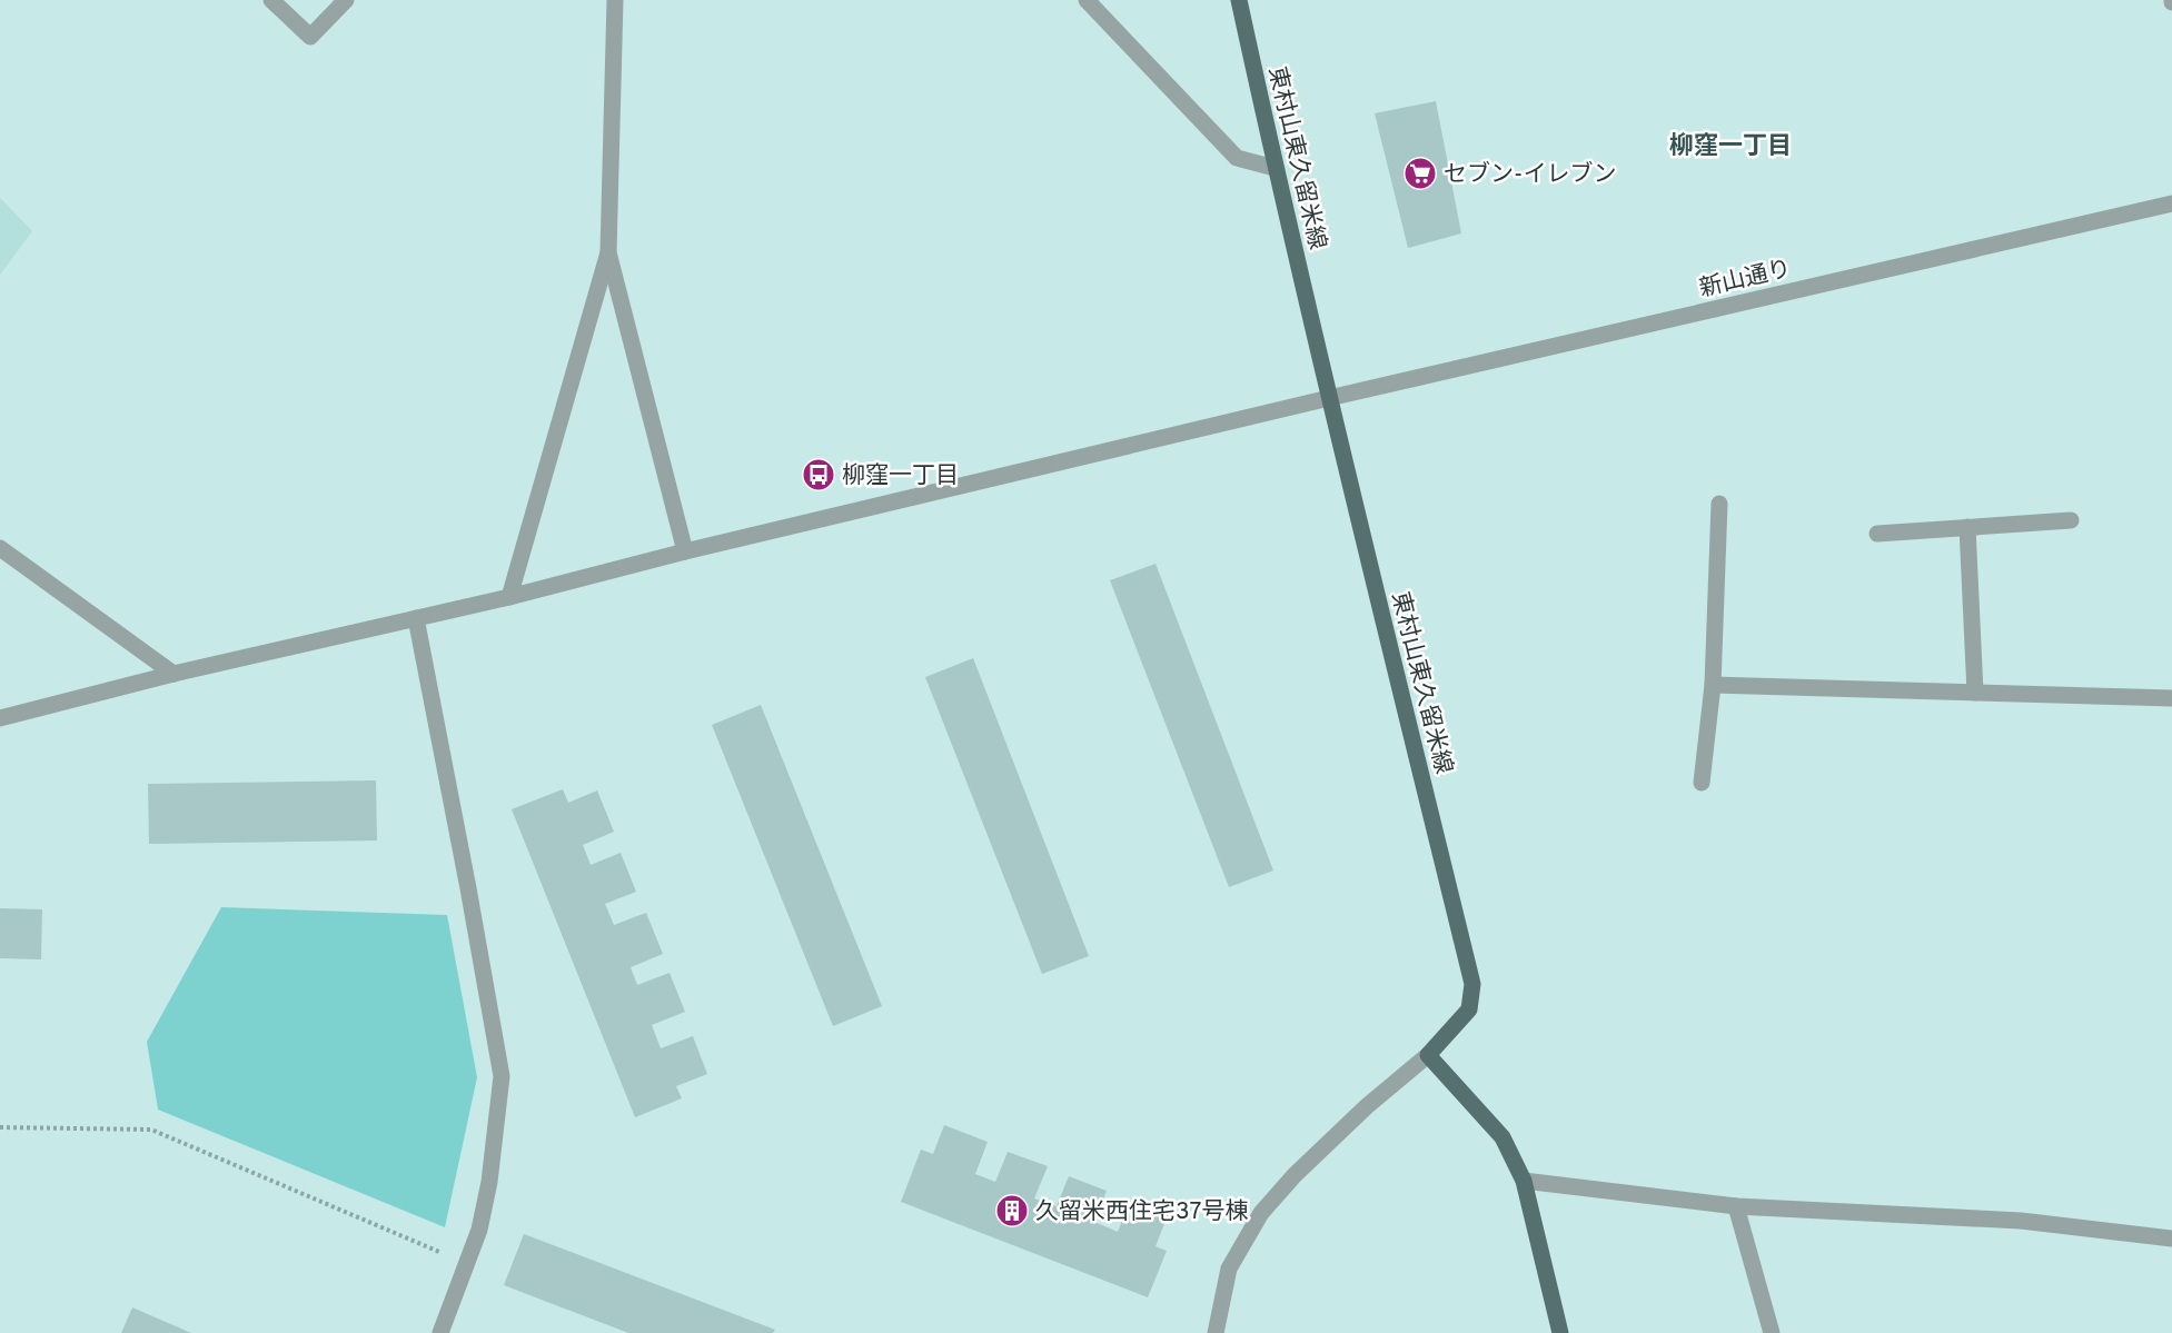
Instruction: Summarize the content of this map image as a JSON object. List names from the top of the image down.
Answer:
{
  "streets": {
    "main road": ["東村山東久留米線"],
    "street": ["新山通り"]
  },
  "crossings": [
    ["東村山東久留米線", "新山通り"]
  ],
  "districts": ["柳窪一丁目"],
  "places": {
    "supermarket": ["セブン-イレブン"],
    "bus stop": ["柳窪一丁目"],
    "building": ["久留米西住宅37号棟"]
  }
}
